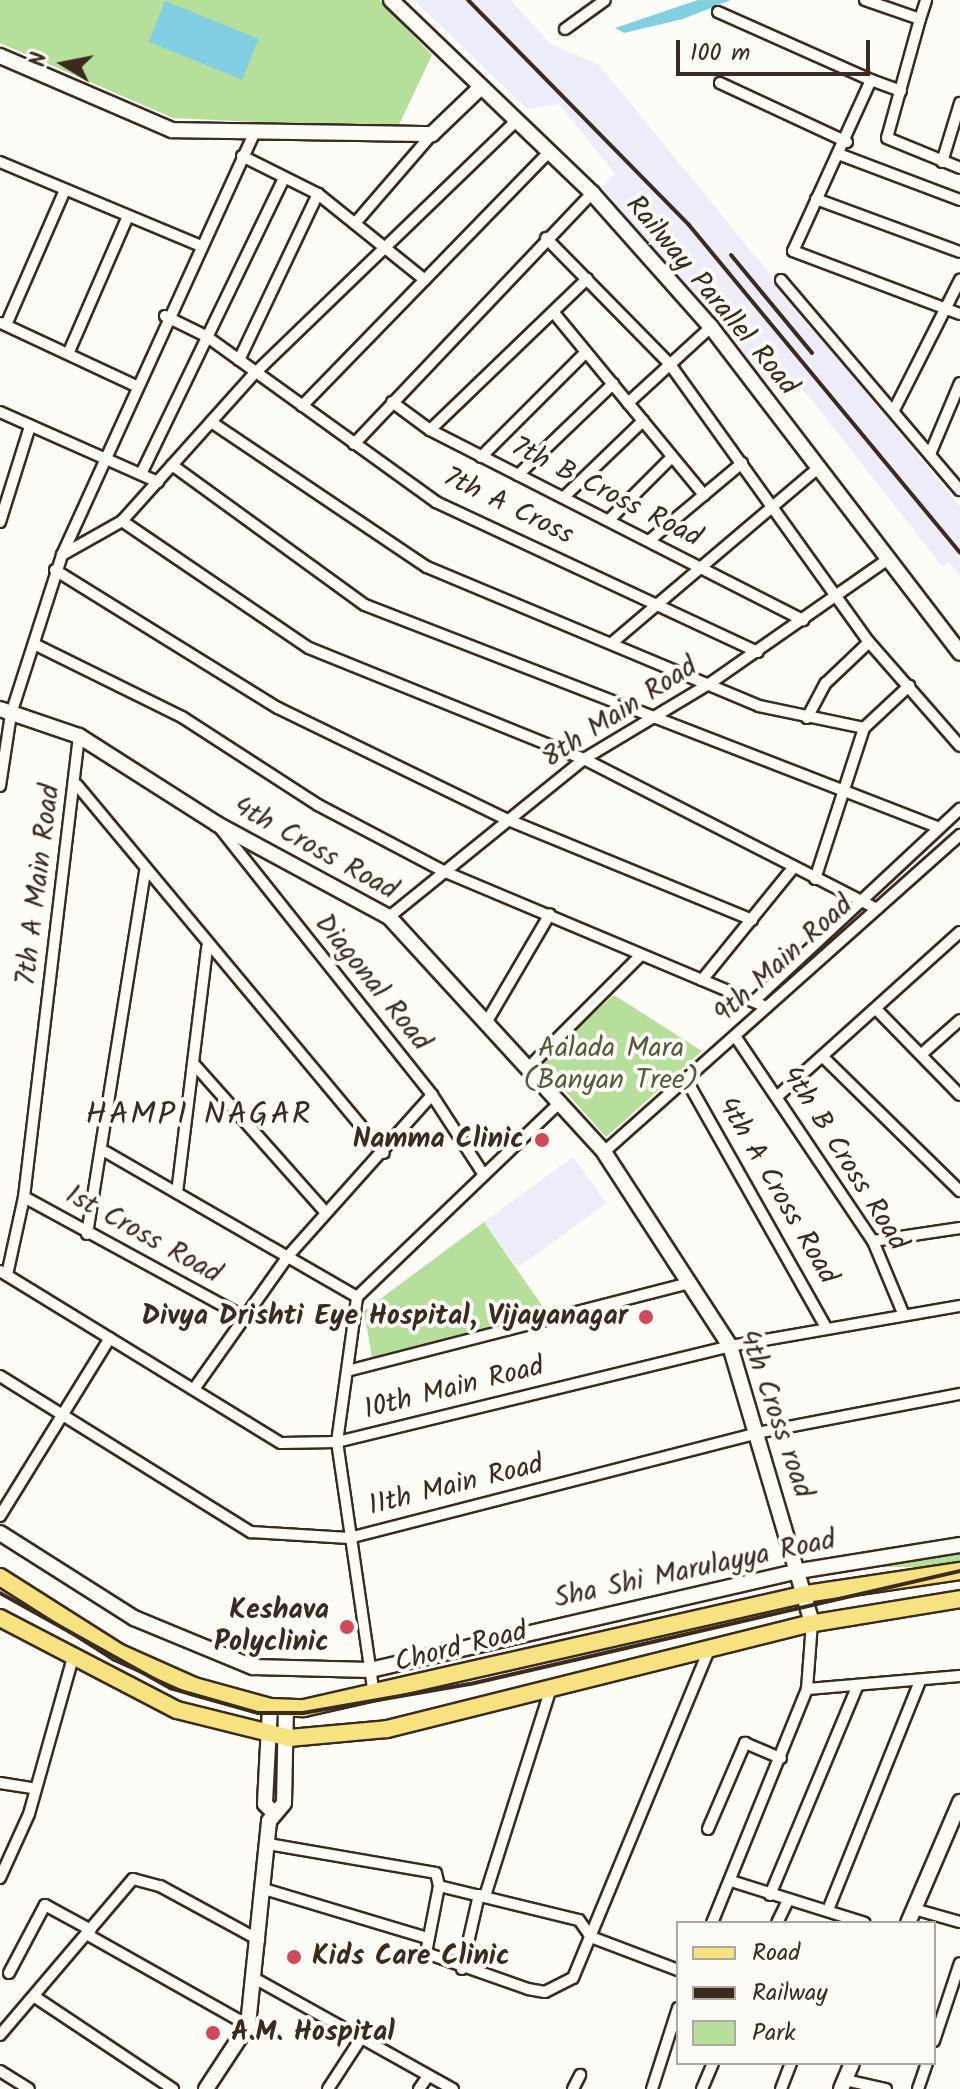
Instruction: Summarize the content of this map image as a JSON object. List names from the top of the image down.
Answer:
{
  "streets": {
    "main road": ["Chord Road"],
    "street": [
      "Railway Parallel Road",
      "7th B Cross Road",
      "7th A Cross",
      "8th Main Road",
      "4th Cross Road",
      "7th A Main Road",
      "9th Main Road",
      "Diagonal Road",
      "4th B Cross Road",
      "4th A Cross Road",
      "1st Cross Road",
      "10th Main Road",
      "4th Cross road",
      "11th Main Road",
      "Sha Shi Marulayya Road"
    ]
  },
  "crossings": [
    ["Railway Parallel Road", "8th Main Road"],
    ["7th B Cross Road", "8th Main Road"],
    ["7th A Cross", "8th Main Road"],
    ["8th Main Road", "4th Cross Road"],
    ["4th Cross Road", "7th A Main Road"],
    ["4th Cross Road", "9th Main Road"],
    ["4th Cross Road", "Diagonal Road"],
    ["4th Cross Road", "4th Cross road"],
    ["7th A Main Road", "1st Cross Road"],
    ["7th A Main Road", "10th Main Road"],
    ["9th Main Road", "4th B Cross Road"],
    ["9th Main Road", "4th A Cross Road"],
    ["4th B Cross Road", "10th Main Road"],
    ["4th A Cross Road", "10th Main Road"],
    ["10th Main Road", "4th Cross road"],
    ["4th Cross road", "11th Main Road"],
    ["4th Cross road", "Sha Shi Marulayya Road"],
    ["4th Cross road", "Chord Road"]
  ],
  "districts": ["HAMPI NAGAR"],
  "parks": ["Aalada Mara (Banyan Tree)"],
  "places": [
    "Namma Clinic",
    "Divya Drishti Eye Hospital, Vijayanagar",
    "Keshava Polyclinic",
    "Kids Care Clinic",
    "A.M. Hospital"
  ],
  "legend": ["Road", "Railway", "Park"],
  "scale_bar": "100 m",
  "north": "left"
}
